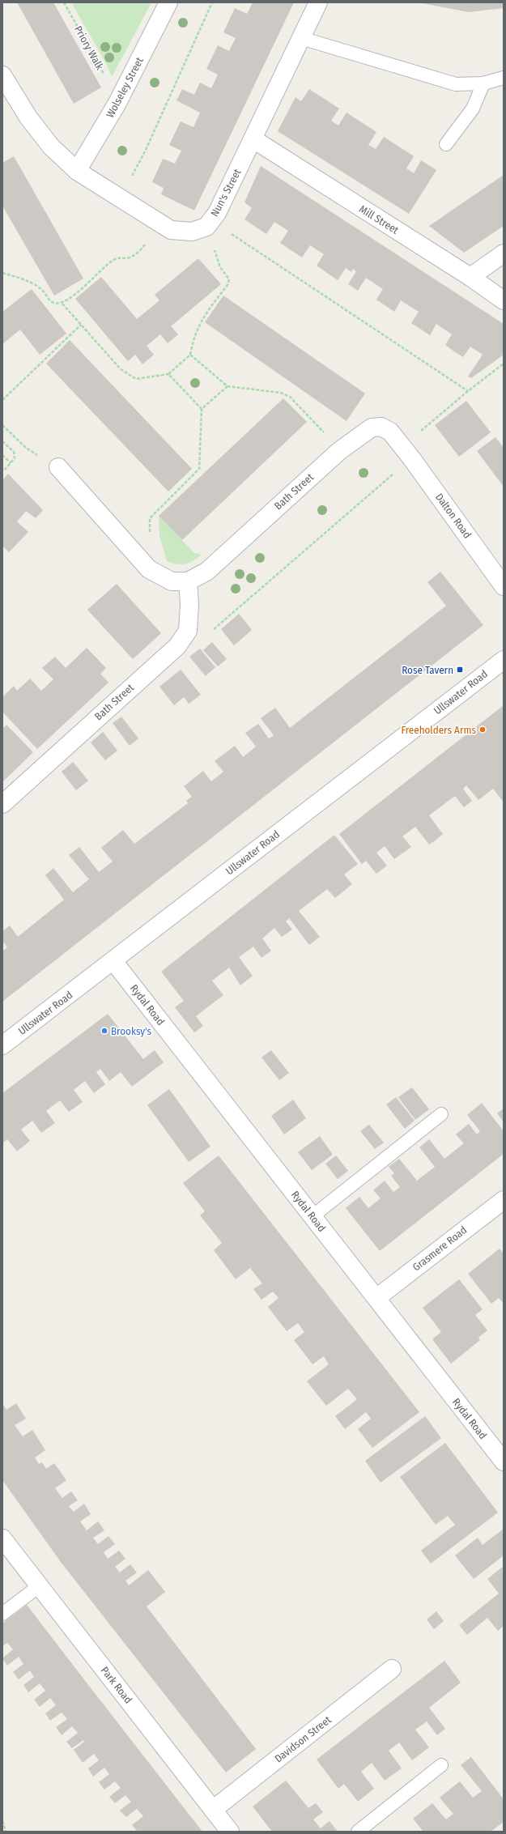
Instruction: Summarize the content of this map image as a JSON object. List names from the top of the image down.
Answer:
{
  "streets": {
    "street": [
      "Wolseley Street",
      "Nun's Street",
      "Mill Street",
      "Bath Street",
      "Dalton Road",
      "Ullswater Road",
      "Rydal Road",
      "Grasmere Road",
      "Park Road",
      "Davidson Street"
    ],
    "path": ["Priory Walk"]
  },
  "crossings": [
    ["Wolseley Street", "Nun's Street"],
    ["Nun's Street", "Mill Street"],
    ["Bath Street", "Dalton Road"],
    ["Ullswater Road", "Rydal Road"],
    ["Rydal Road", "Grasmere Road"],
    ["Park Road", "Davidson Street"]
  ],
  "places": {
    "transit": ["Rose Tavern"],
    "other": ["Freeholders Arms", "Brooksy's"]
  }
}
